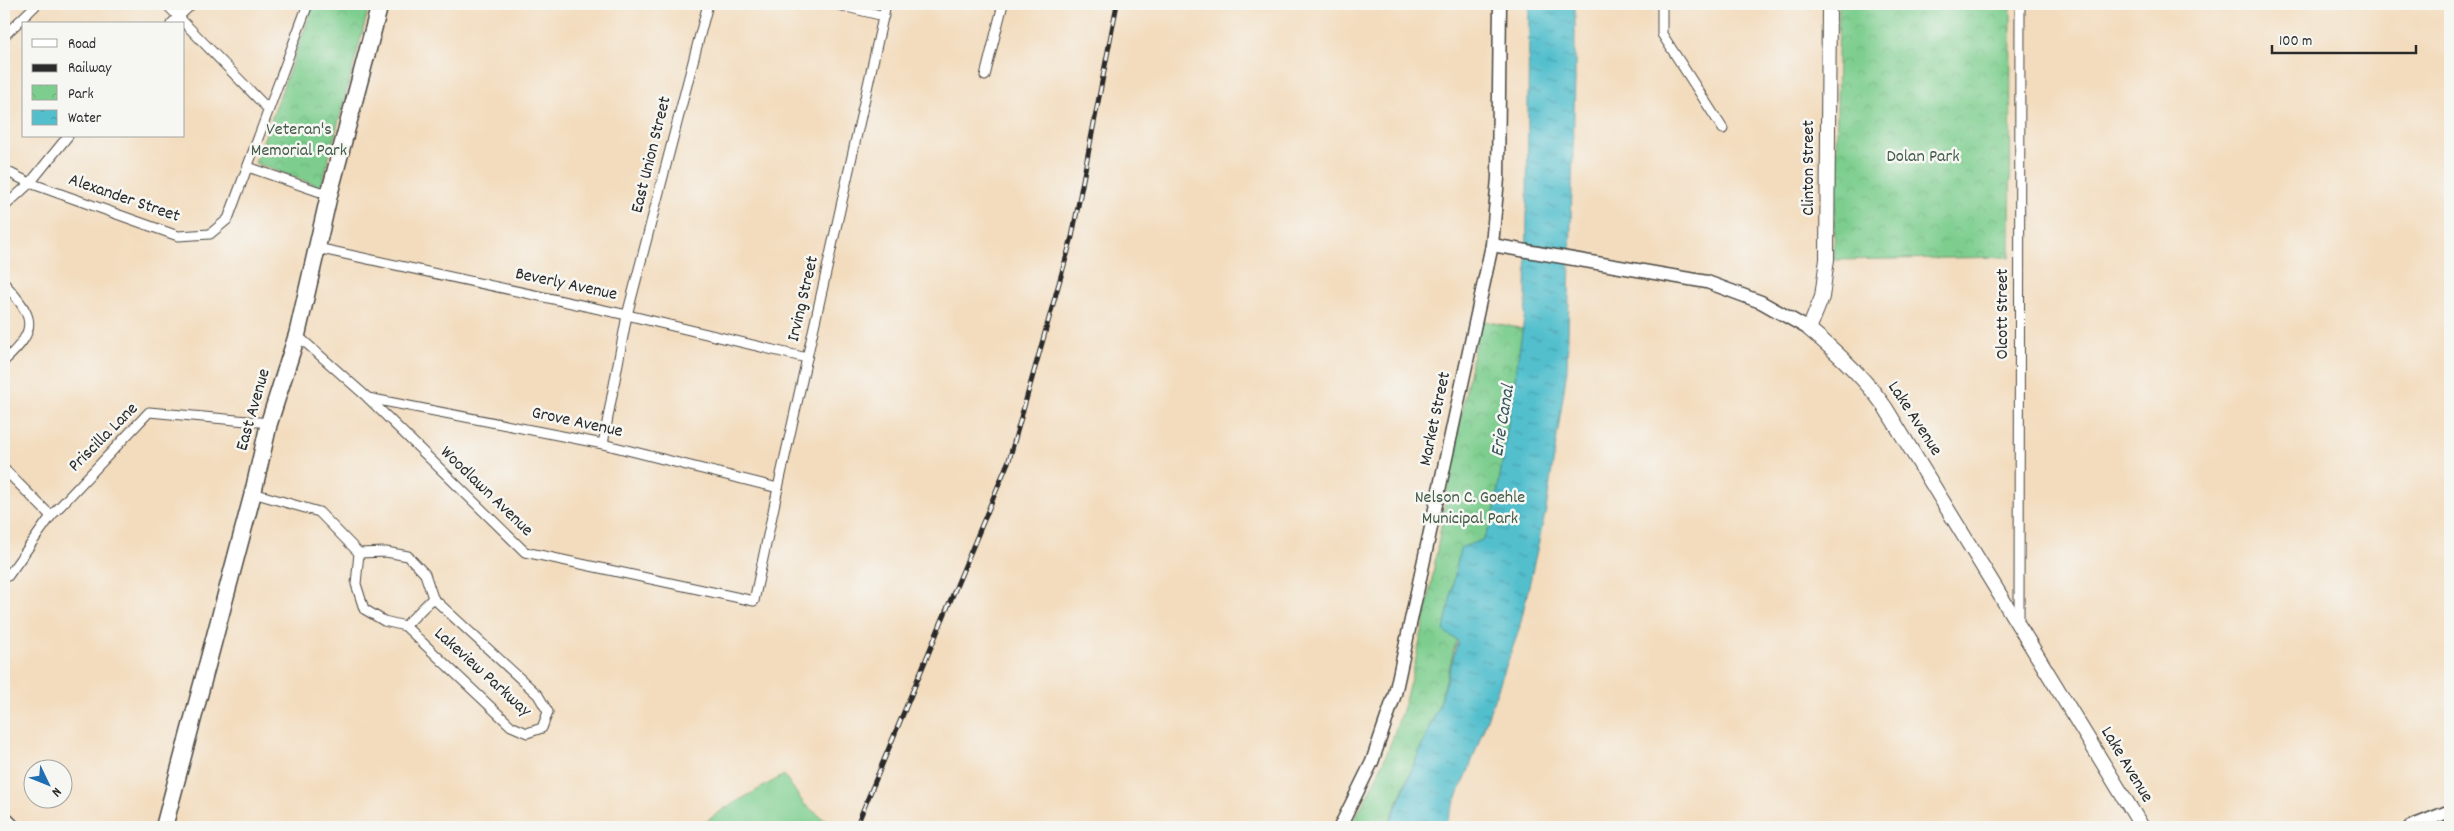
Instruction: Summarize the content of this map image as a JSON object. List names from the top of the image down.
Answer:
{
  "streets": {
    "highway": ["East Avenue"],
    "main road": ["Clinton Street", "Lake Avenue"],
    "street": [
      "East Union Street",
      "Alexander Street",
      "Beverly Avenue",
      "Irving Street",
      "Olcott Street",
      "Market Street",
      "Grove Avenue",
      "Priscilla Lane",
      "Woodlawn Avenue",
      "Lakeview Parkway"
    ]
  },
  "crossings": [
    ["East Union Street", "Beverly Avenue"],
    ["East Union Street", "Grove Avenue"],
    ["Clinton Street", "Lake Avenue"],
    ["Beverly Avenue", "Irving Street"],
    ["Beverly Avenue", "East Avenue"],
    ["Irving Street", "Grove Avenue"],
    ["Irving Street", "Woodlawn Avenue"],
    ["Olcott Street", "Lake Avenue"],
    ["East Avenue", "Priscilla Lane"],
    ["East Avenue", "Woodlawn Avenue"],
    ["Market Street", "Lake Avenue"],
    ["Grove Avenue", "Woodlawn Avenue"]
  ],
  "water": ["Erie Canal"],
  "parks": ["Veteran's Memorial Park", "Dolan Park", "Nelson C. Goehle Municipal Park"],
  "legend": [
    "Road",
    "Railway",
    "Park",
    "Water"
  ],
  "scale_bar": "100 m",
  "north": "bottom right"
}
